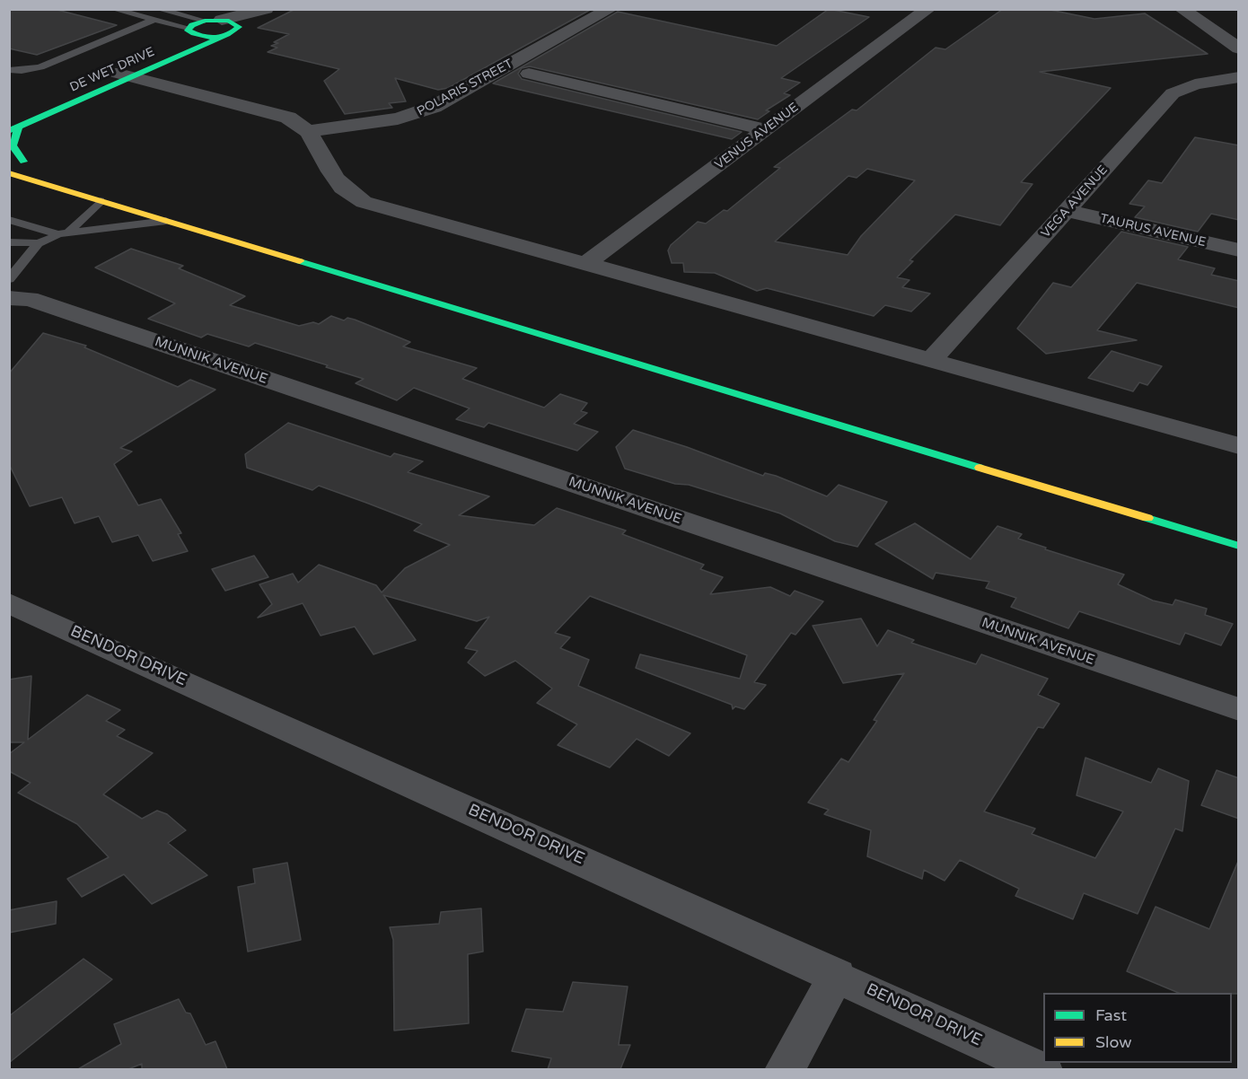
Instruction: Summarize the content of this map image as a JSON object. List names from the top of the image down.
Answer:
{
  "streets": {
    "main road": ["DE WET DRIVE"],
    "street": [
      "POLARIS STREET",
      "VENUS AVENUE",
      "VEGA AVENUE",
      "TAURUS AVENUE",
      "MUNNIK AVENUE",
      "BENDOR DRIVE"
    ]
  },
  "crossings": [
    ["VEGA AVENUE", "TAURUS AVENUE"]
  ],
  "legend": ["Fast", "Slow"]
}
